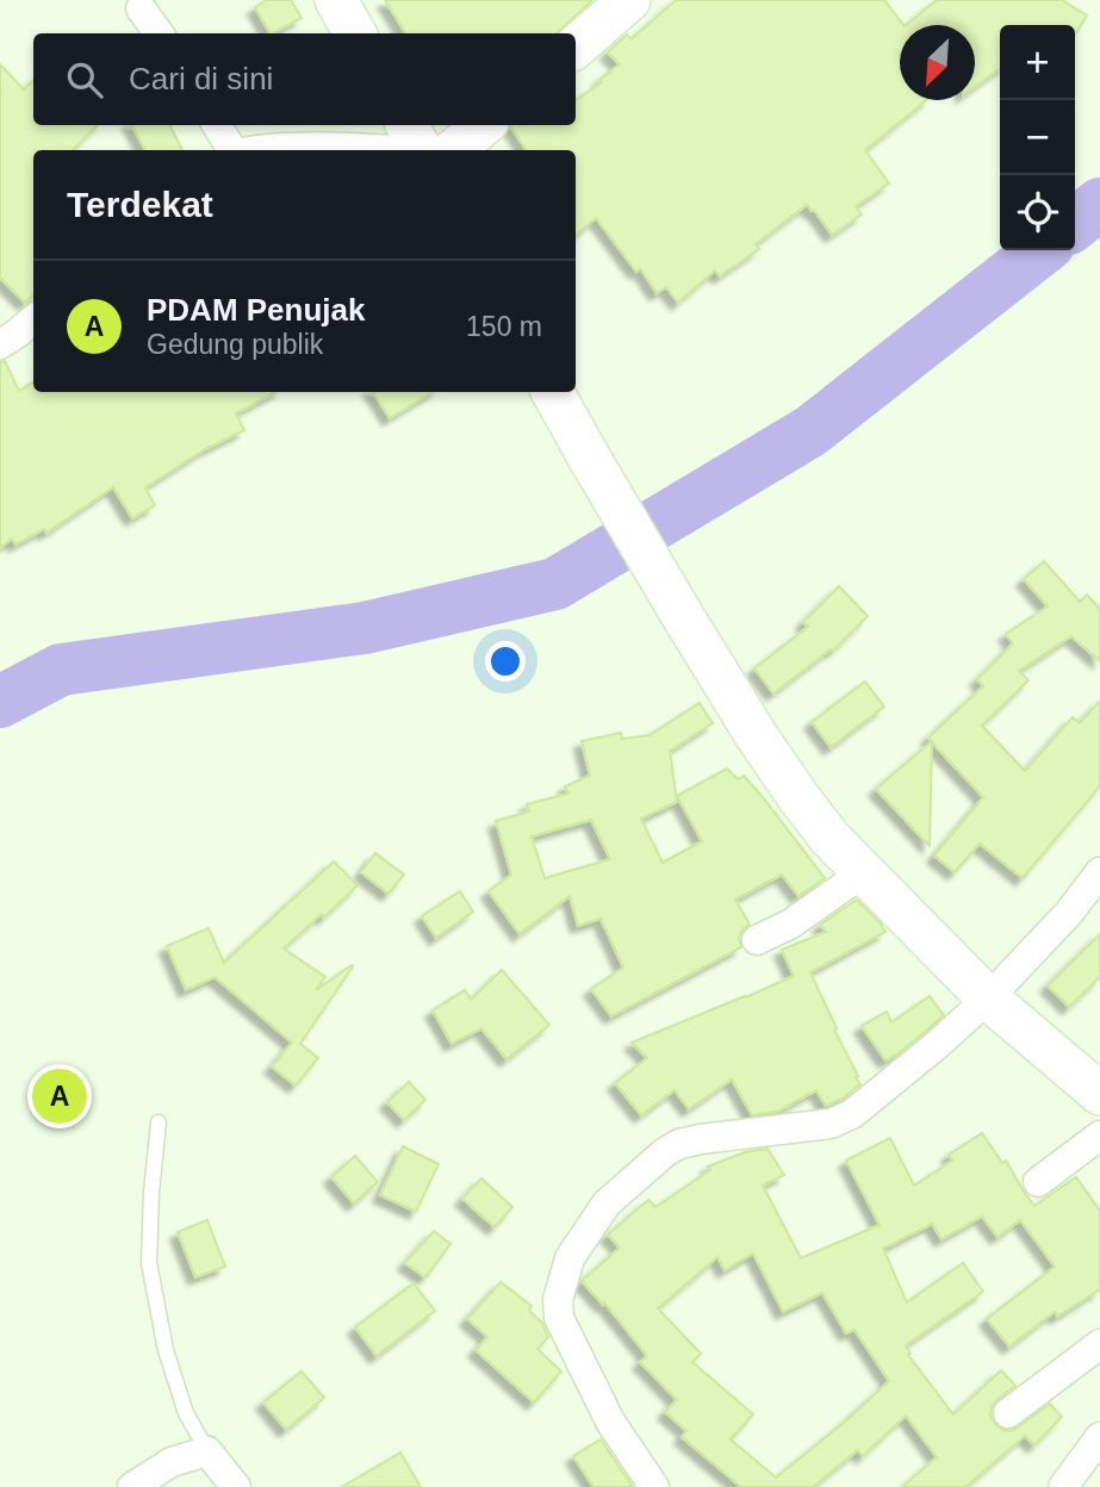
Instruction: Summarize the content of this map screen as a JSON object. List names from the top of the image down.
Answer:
{
  "north": "bottom left",
  "page": {
    "map_buttons": ["+", "−"],
    "search": "Cari di sini",
    "heading": "Terdekat",
    "list": [
      {
        "mark": "A",
        "name": "PDAM Penujak",
        "note": "Gedung publik",
        "value": "150 m"
      }
    ],
    "pins": "A"
  }
}
